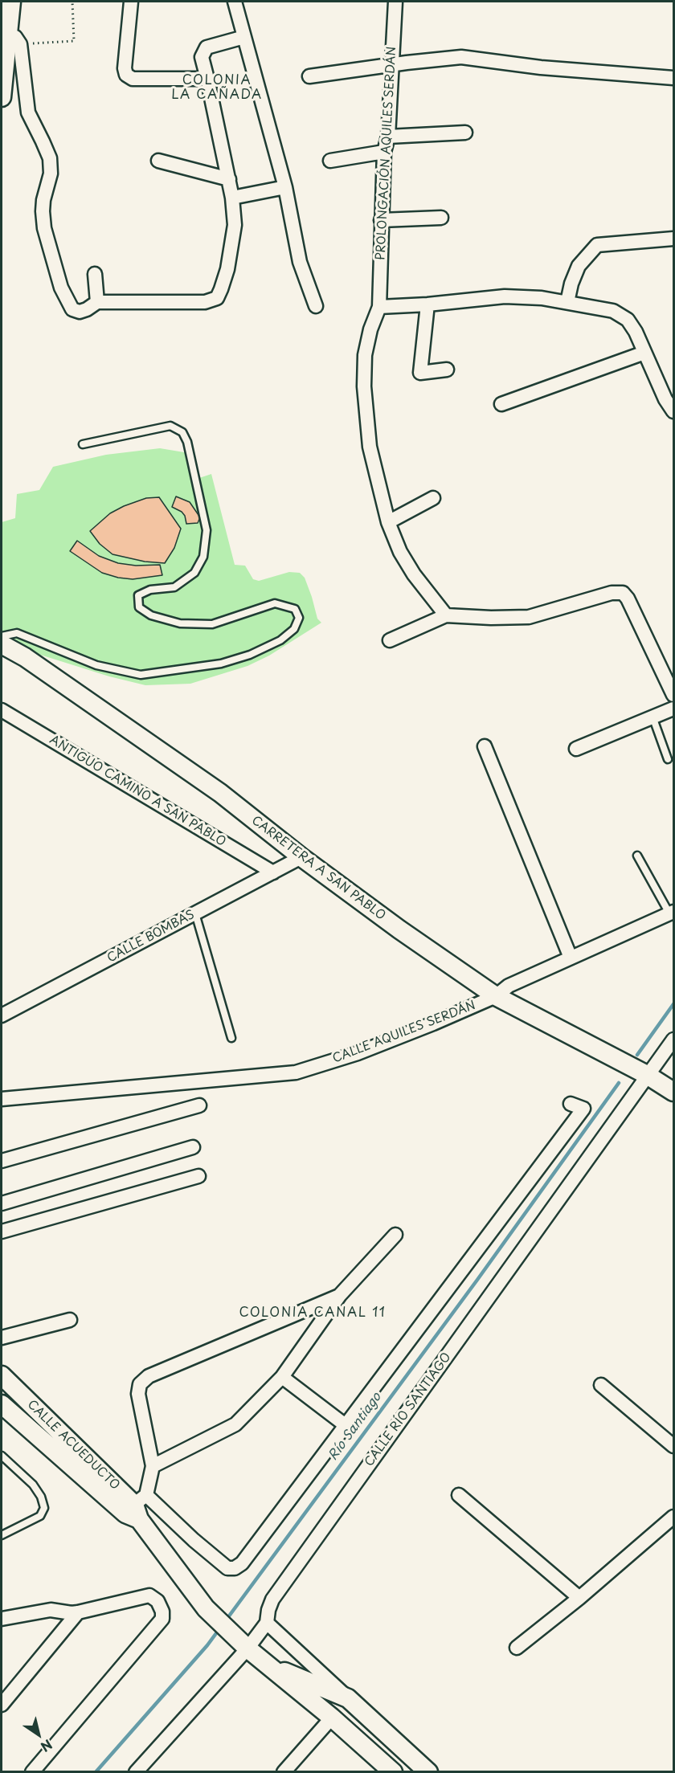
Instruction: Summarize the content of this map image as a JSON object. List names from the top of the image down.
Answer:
{
  "streets": {
    "street": [
      "PROLONGACIÓN AQUILES SERDÁN",
      "ANTIGUO CAMINO A SAN PABLO",
      "CARRETERA A SAN PABLO",
      "CALLE BOMBAS",
      "CALLE AQUILES SERDÁN",
      "CALLE RÍO SANTIAGO",
      "CALLE ACUEDUCTO"
    ]
  },
  "crossings": [
    ["ANTIGUO CAMINO A SAN PABLO", "CALLE BOMBAS"],
    ["CARRETERA A SAN PABLO", "CALLE BOMBAS"],
    ["CARRETERA A SAN PABLO", "CALLE AQUILES SERDÁN"],
    ["CARRETERA A SAN PABLO", "CALLE RÍO SANTIAGO"],
    ["CALLE RÍO SANTIAGO", "CALLE ACUEDUCTO"]
  ],
  "districts": ["COLONIA LA CAÑADA", "COLONIA CANAL 11"],
  "water": ["Río Santiago"],
  "north": "bottom right"
}
